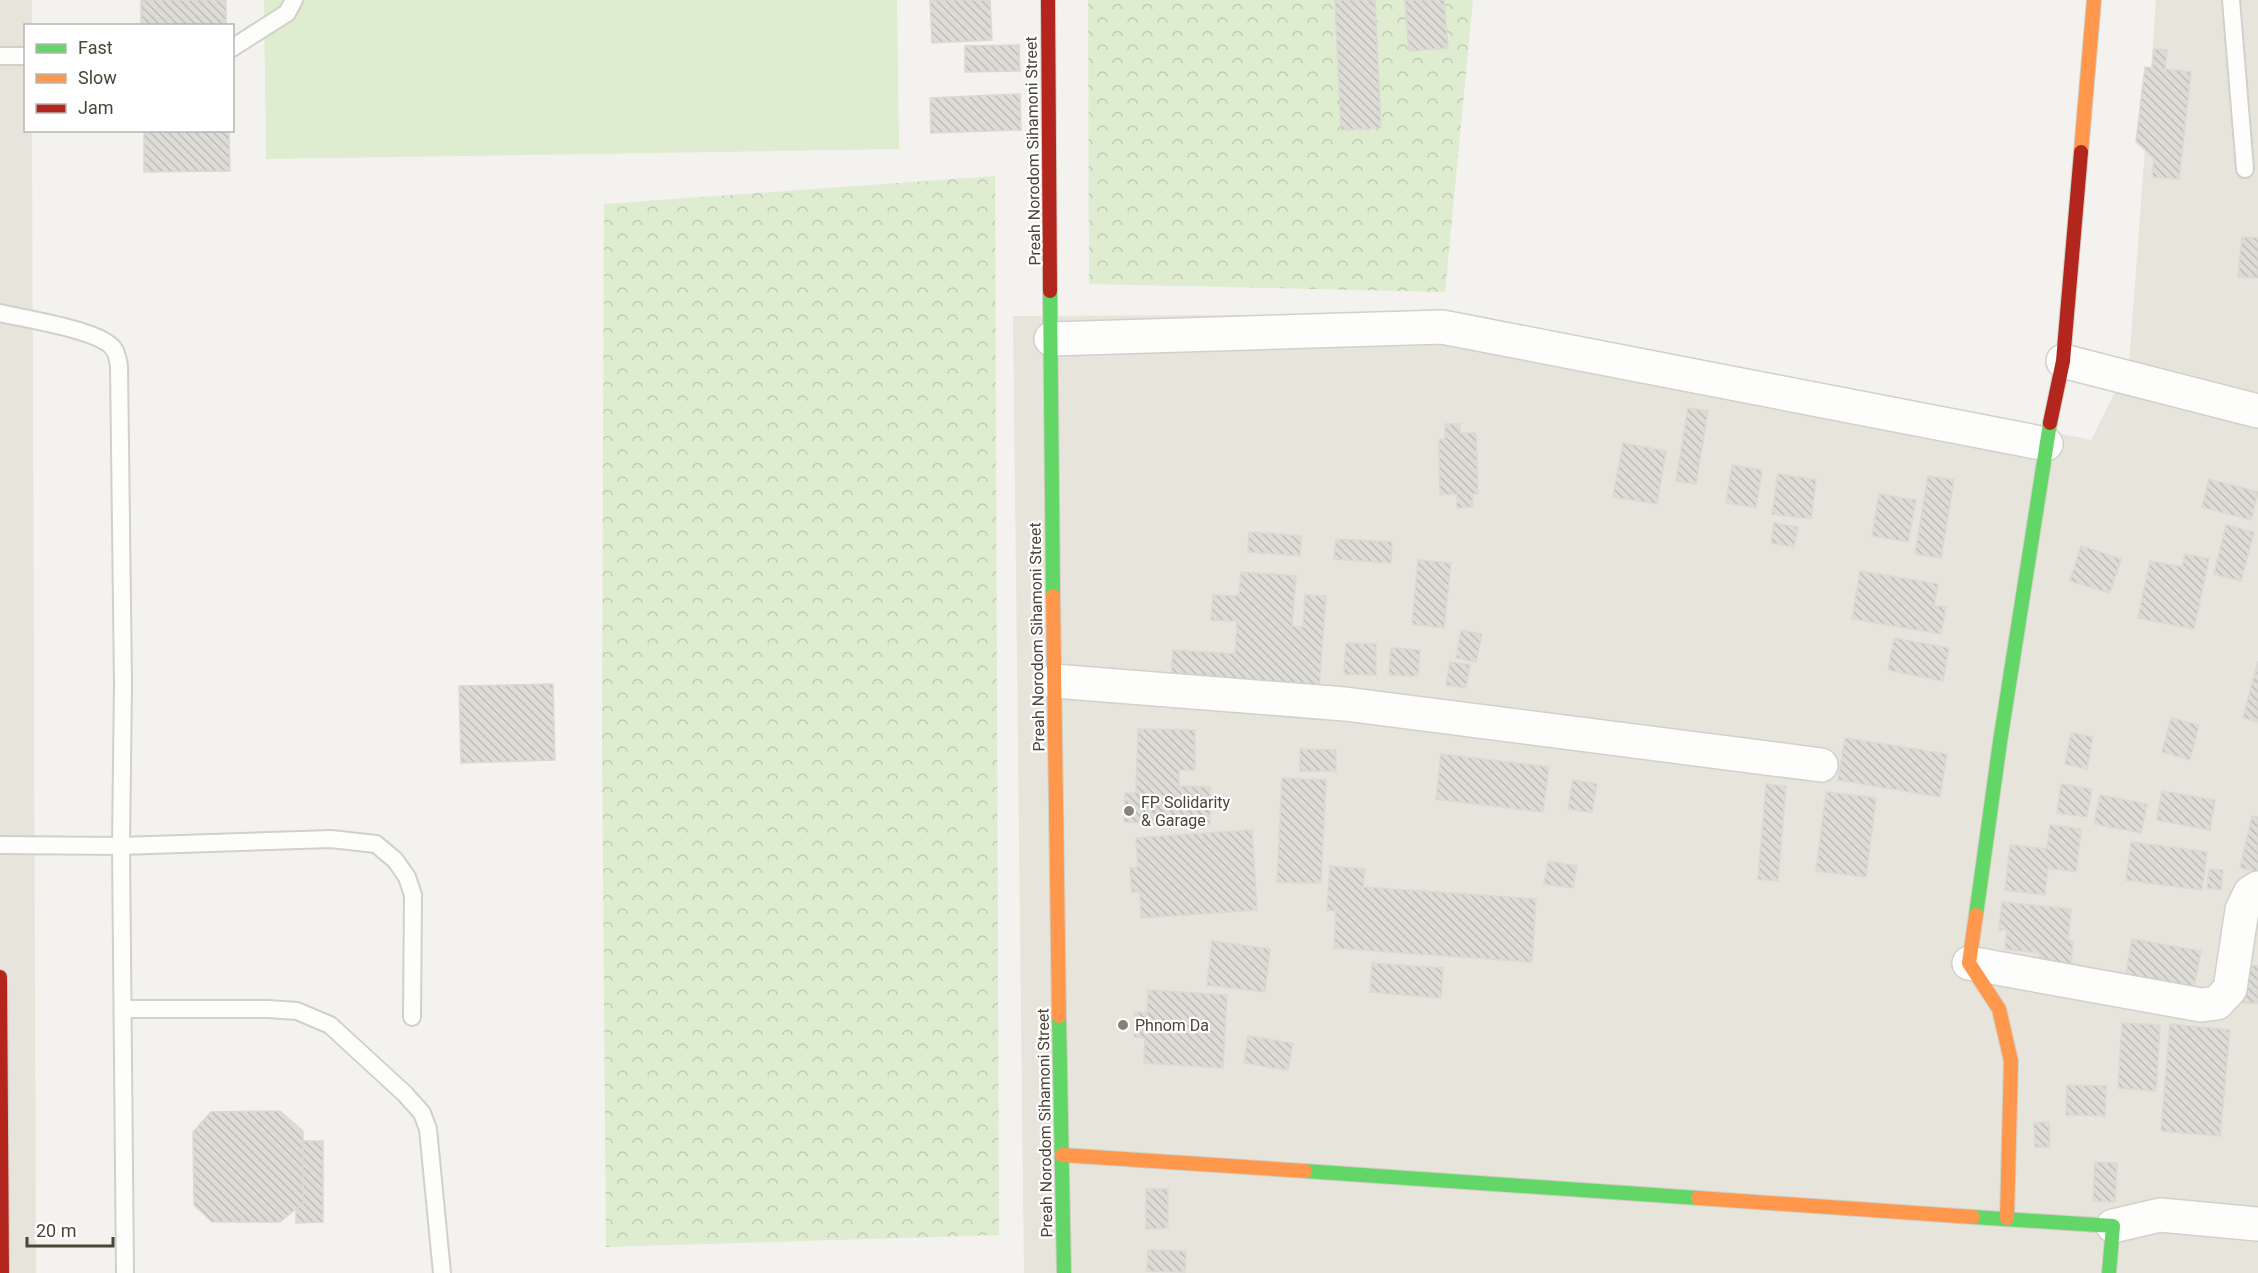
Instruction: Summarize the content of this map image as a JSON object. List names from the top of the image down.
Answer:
{
  "streets": {
    "street": ["Preah Norodom Sihamoni Street"]
  },
  "places": ["FP Solidarity & Garage", "Phnom Da"],
  "legend": ["Fast", "Slow", "Jam"],
  "scale_bar": "20 m"
}
